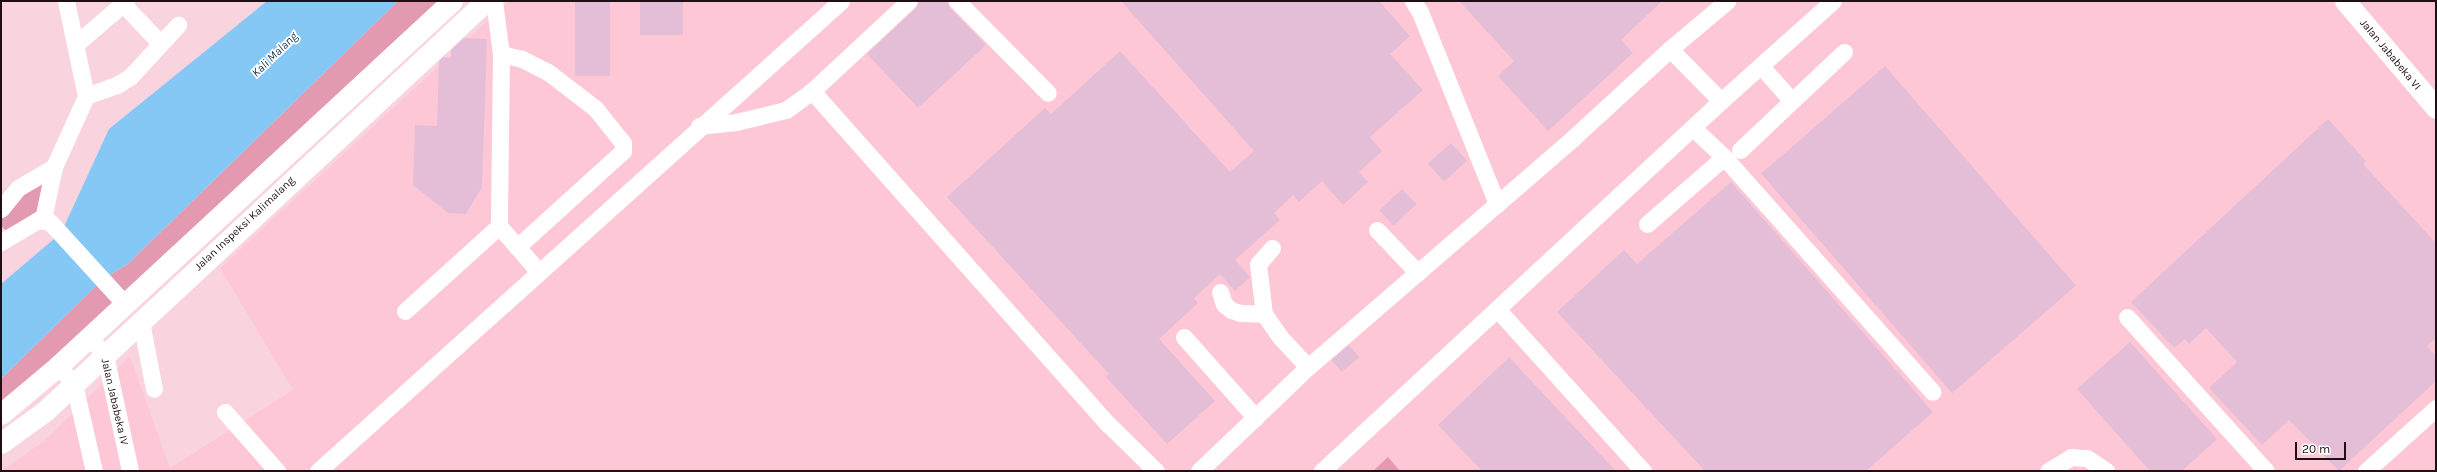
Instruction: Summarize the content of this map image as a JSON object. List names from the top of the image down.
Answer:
{
  "streets": {
    "main road": ["Jalan Jababeka VI", "Jalan Inspeksi Kalimalang"],
    "street": ["Jalan Jababeka IV"]
  },
  "crossings": [
    ["Jalan Inspeksi Kalimalang", "Jalan Jababeka IV"]
  ],
  "water": ["Kali Malang"],
  "scale_bar": "20 m"
}
